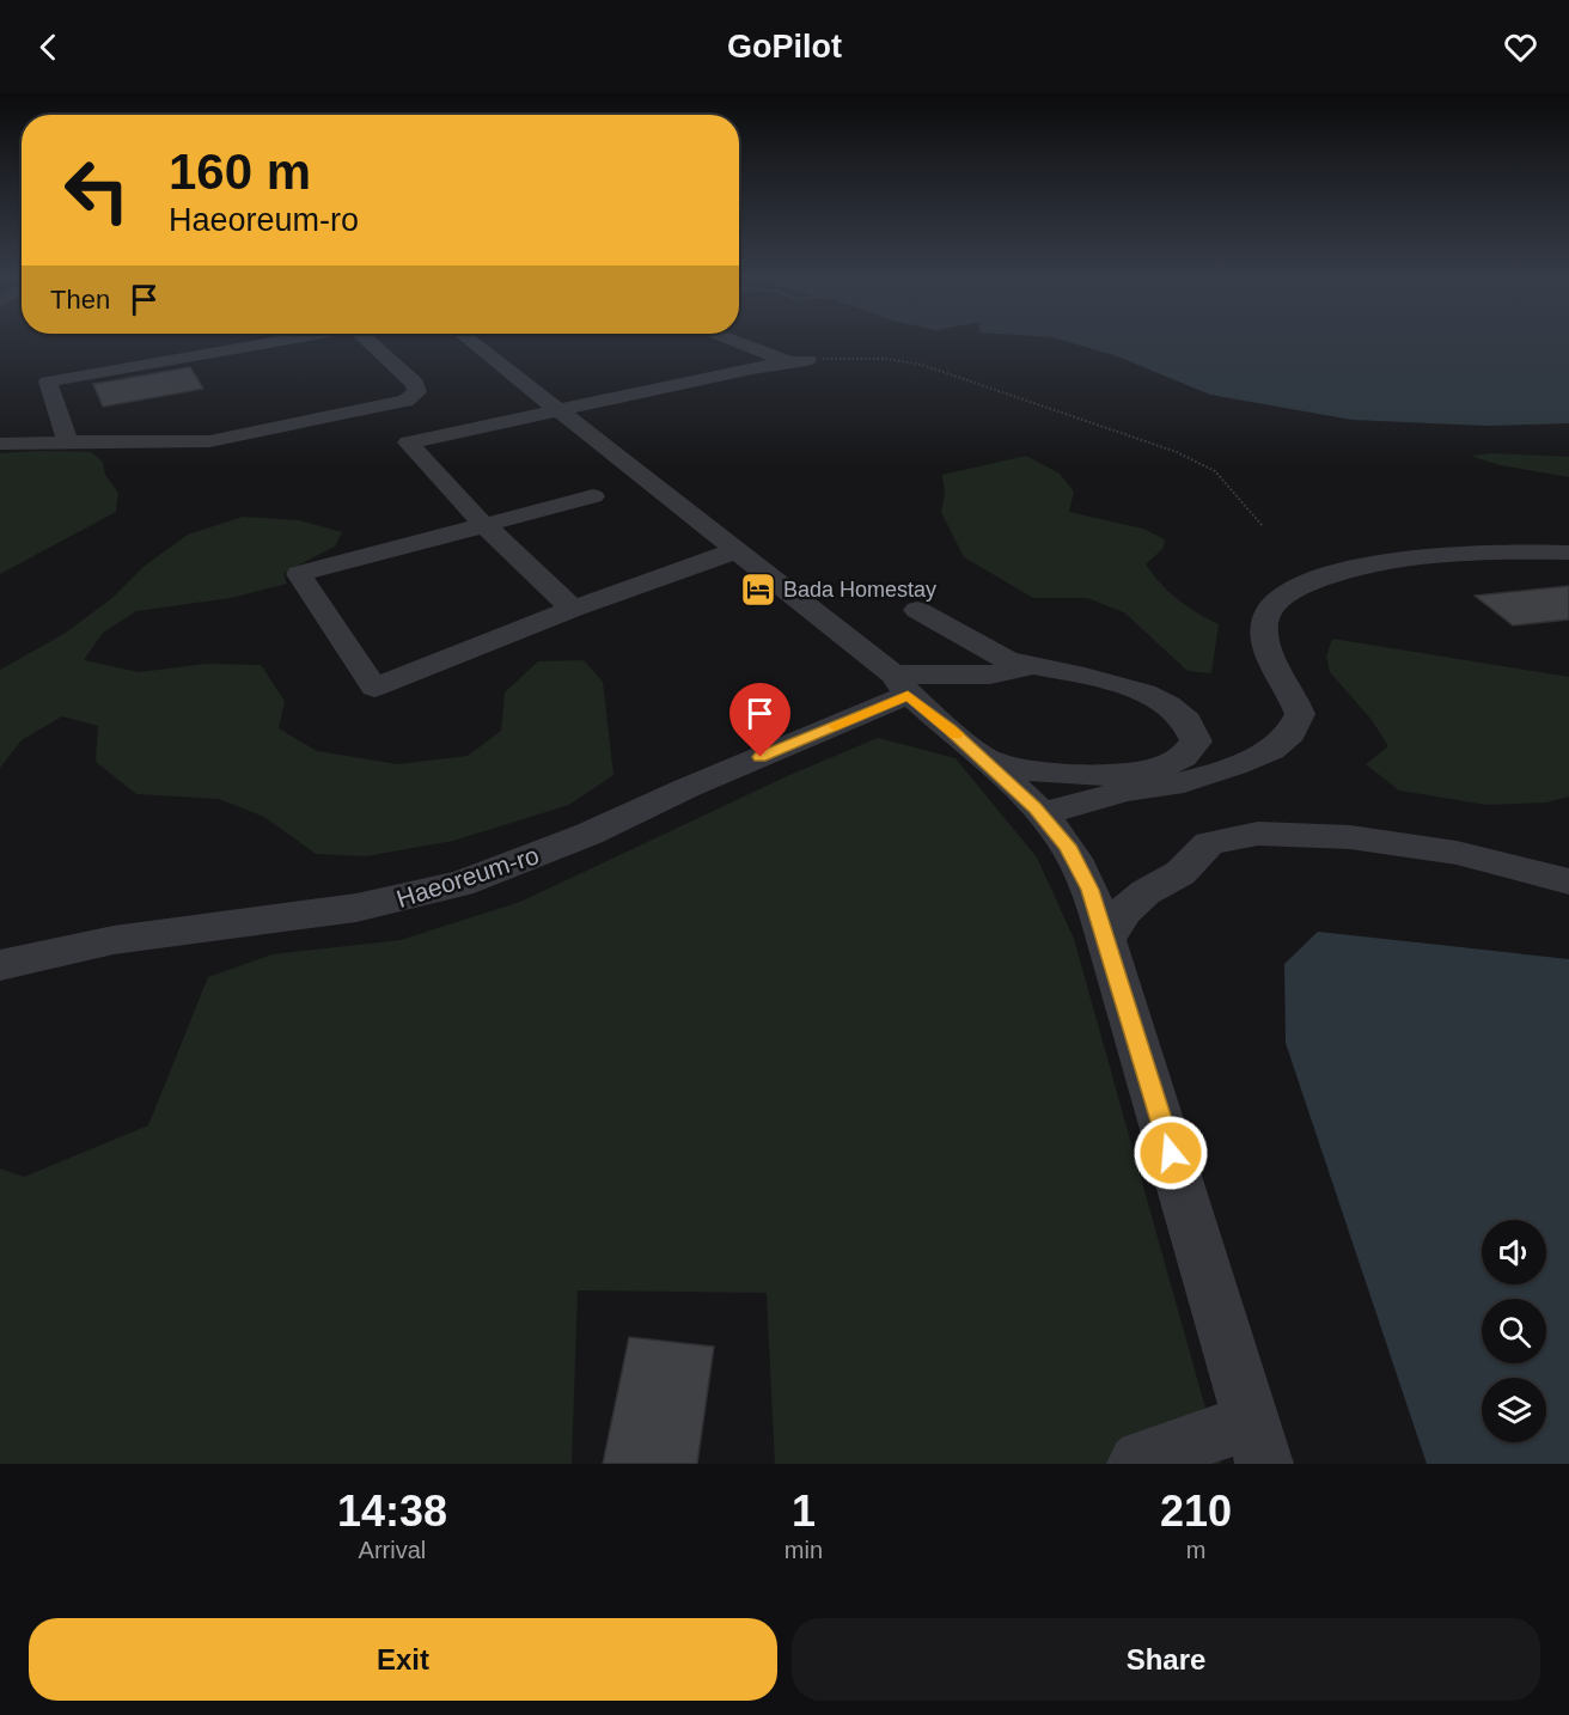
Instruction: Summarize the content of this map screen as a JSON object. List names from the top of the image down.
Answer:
{
  "streets": {
    "street": ["Haeoreum-ro"]
  },
  "places": {
    "hotel": ["Bada Homestay"]
  },
  "page": {
    "header": "GoPilot",
    "turn": ["160 m", "Haeoreum-ro"],
    "then": "Then",
    "eta": [
      "14:38",
      "Arrival",
      "1",
      "min",
      "210",
      "m"
    ],
    "buttons": ["Exit", "Share"]
  }
}
